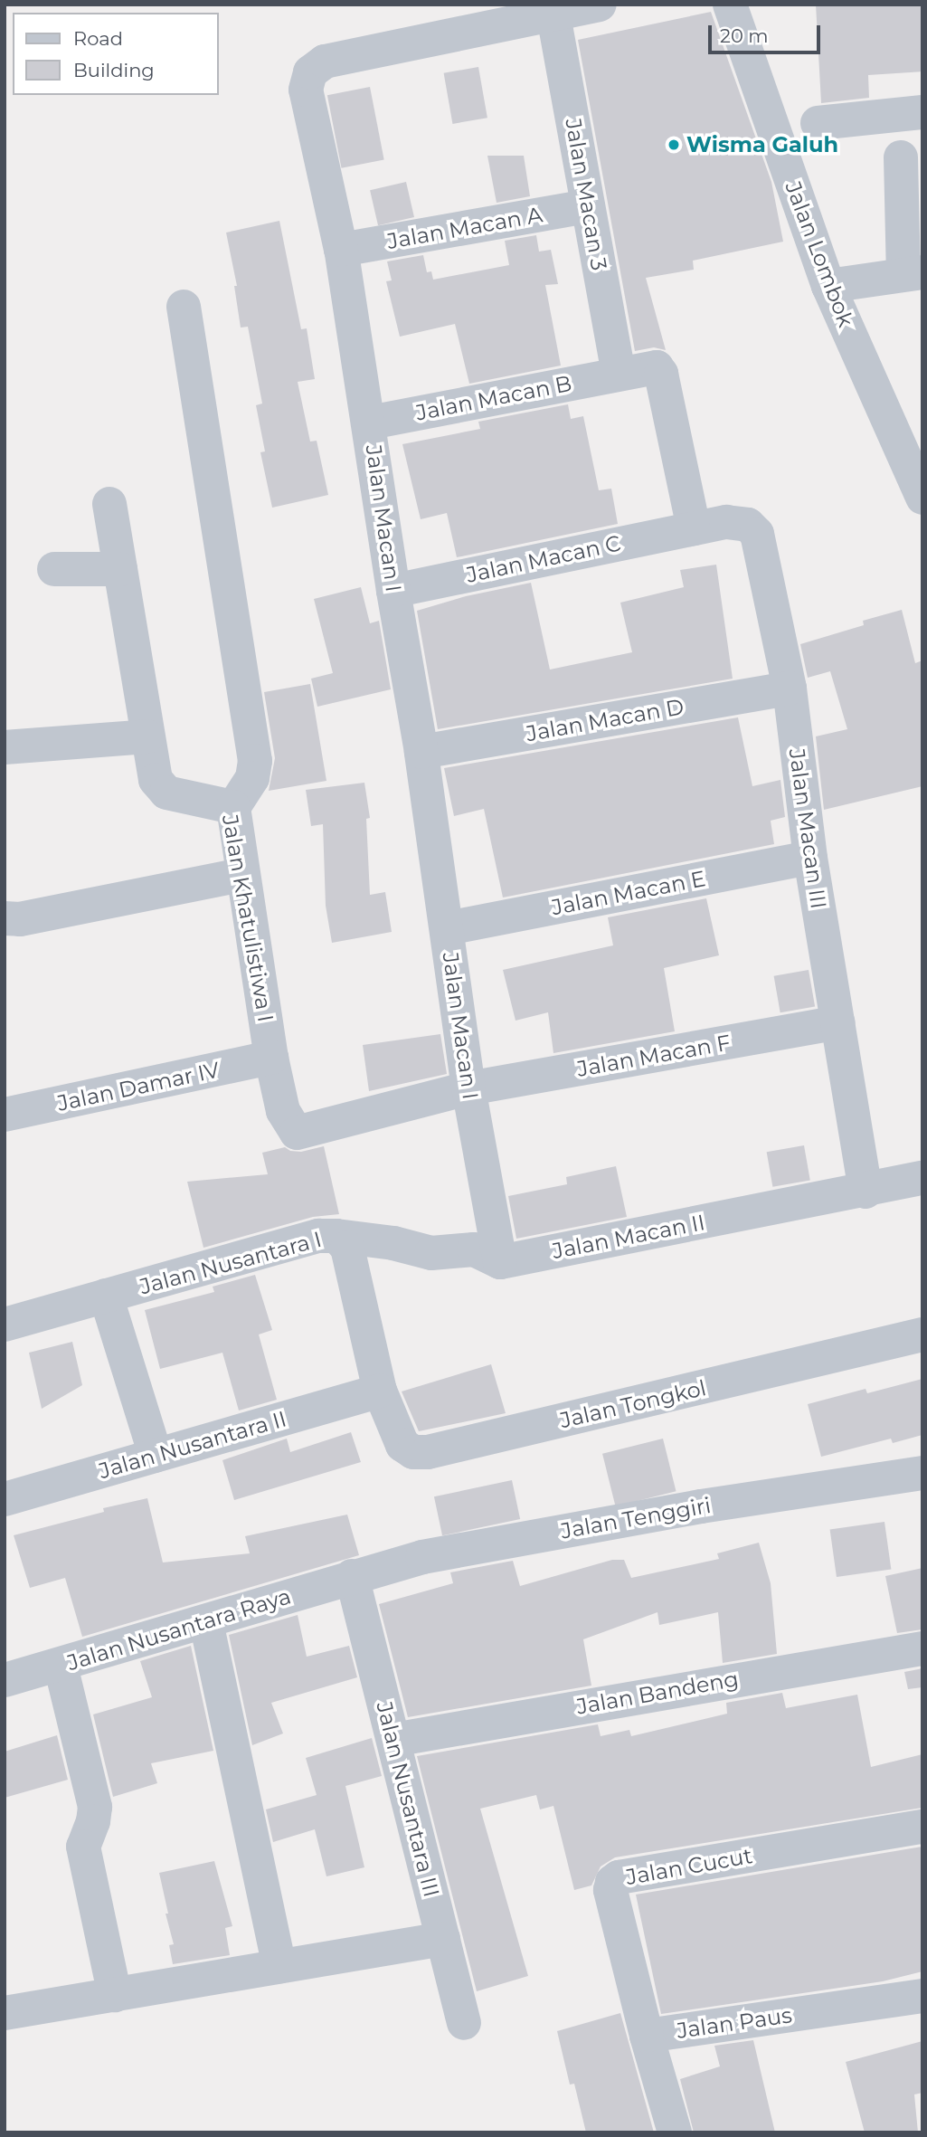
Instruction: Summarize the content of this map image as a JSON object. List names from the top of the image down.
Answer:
{
  "streets": {
    "street": [
      "Jalan Macan 3",
      "Jalan Macan A",
      "Jalan Lombok",
      "Jalan Macan B",
      "Jalan Macan I",
      "Jalan Macan C",
      "Jalan Macan D",
      "Jalan Macan III",
      "Jalan Macan E",
      "Jalan Khatulistiwa I",
      "Jalan Macan F",
      "Jalan Damar IV",
      "Jalan Macan II",
      "Jalan Nusantara I",
      "Jalan Tongkol",
      "Jalan Nusantara II",
      "Jalan Tenggiri",
      "Jalan Nusantara Raya",
      "Jalan Bandeng",
      "Jalan Nusantara III",
      "Jalan Cucut",
      "Jalan Paus"
    ]
  },
  "crossings": [
    ["Jalan Macan 3", "Jalan Macan A"],
    ["Jalan Macan 3", "Jalan Macan B"],
    ["Jalan Macan 3", "Jalan Macan I"],
    ["Jalan Macan A", "Jalan Macan I"],
    ["Jalan Macan B", "Jalan Macan I"],
    ["Jalan Macan I", "Jalan Macan C"],
    ["Jalan Macan I", "Jalan Macan D"],
    ["Jalan Macan I", "Jalan Macan E"],
    ["Jalan Macan I", "Jalan Khatulistiwa I"],
    ["Jalan Macan I", "Jalan Macan F"],
    ["Jalan Macan I", "Jalan Macan II"],
    ["Jalan Macan C", "Jalan Macan III"],
    ["Jalan Macan D", "Jalan Macan III"],
    ["Jalan Macan III", "Jalan Macan E"],
    ["Jalan Macan III", "Jalan Macan F"],
    ["Jalan Macan III", "Jalan Macan II"],
    ["Jalan Khatulistiwa I", "Jalan Macan F"],
    ["Jalan Khatulistiwa I", "Jalan Damar IV"],
    ["Jalan Nusantara I", "Jalan Tongkol"],
    ["Jalan Nusantara I", "Jalan Nusantara II"],
    ["Jalan Tongkol", "Jalan Nusantara II"],
    ["Jalan Tenggiri", "Jalan Nusantara Raya"],
    ["Jalan Tenggiri", "Jalan Nusantara III"],
    ["Jalan Nusantara Raya", "Jalan Nusantara III"],
    ["Jalan Bandeng", "Jalan Nusantara III"],
    ["Jalan Cucut", "Jalan Paus"]
  ],
  "places": ["Wisma Galuh"],
  "legend": ["Road", "Building"],
  "scale_bar": "20 m"
}
